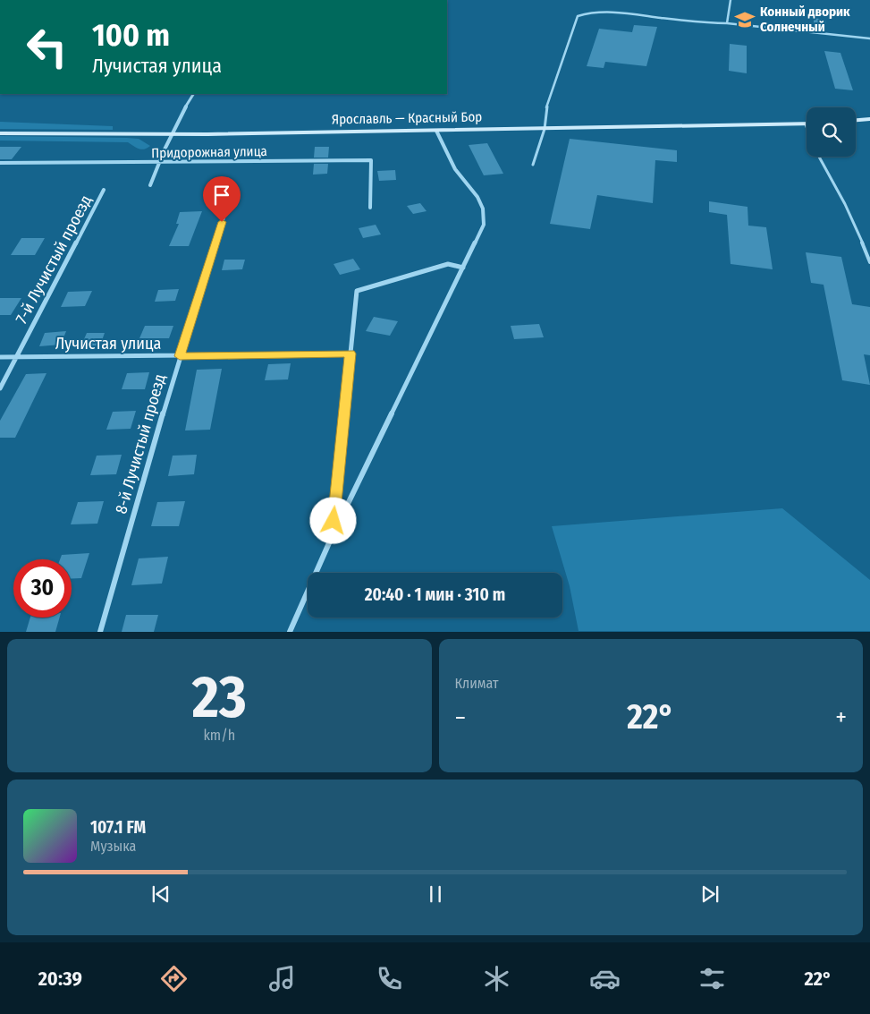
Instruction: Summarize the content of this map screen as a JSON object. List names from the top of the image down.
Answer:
{
  "streets": {
    "street": [
      "Ярославль — Красный Бор",
      "Придорожная улица",
      "7-й Лучистый проезд",
      "Лучистая улица",
      "8-й Лучистый проезд"
    ]
  },
  "crossings": [
    ["7-й Лучистый проезд", "Лучистая улица"],
    ["Лучистая улица", "8-й Лучистый проезд"]
  ],
  "places": {
    "school or university": ["Конный дворик Солнечный"]
  },
  "page": {
    "turn": ["100 m", "Лучистая улица"],
    "limit": "30",
    "trip": "20:40 · 1 мин · 310 m",
    "tile": [
      ["23", "km/h"],
      "Климат"
    ],
    "heat": ["−", "22°", "+"],
    "song": ["107.1 FM", "Музыка"],
    "tabs": ["20:39", "22°"]
  }
}
